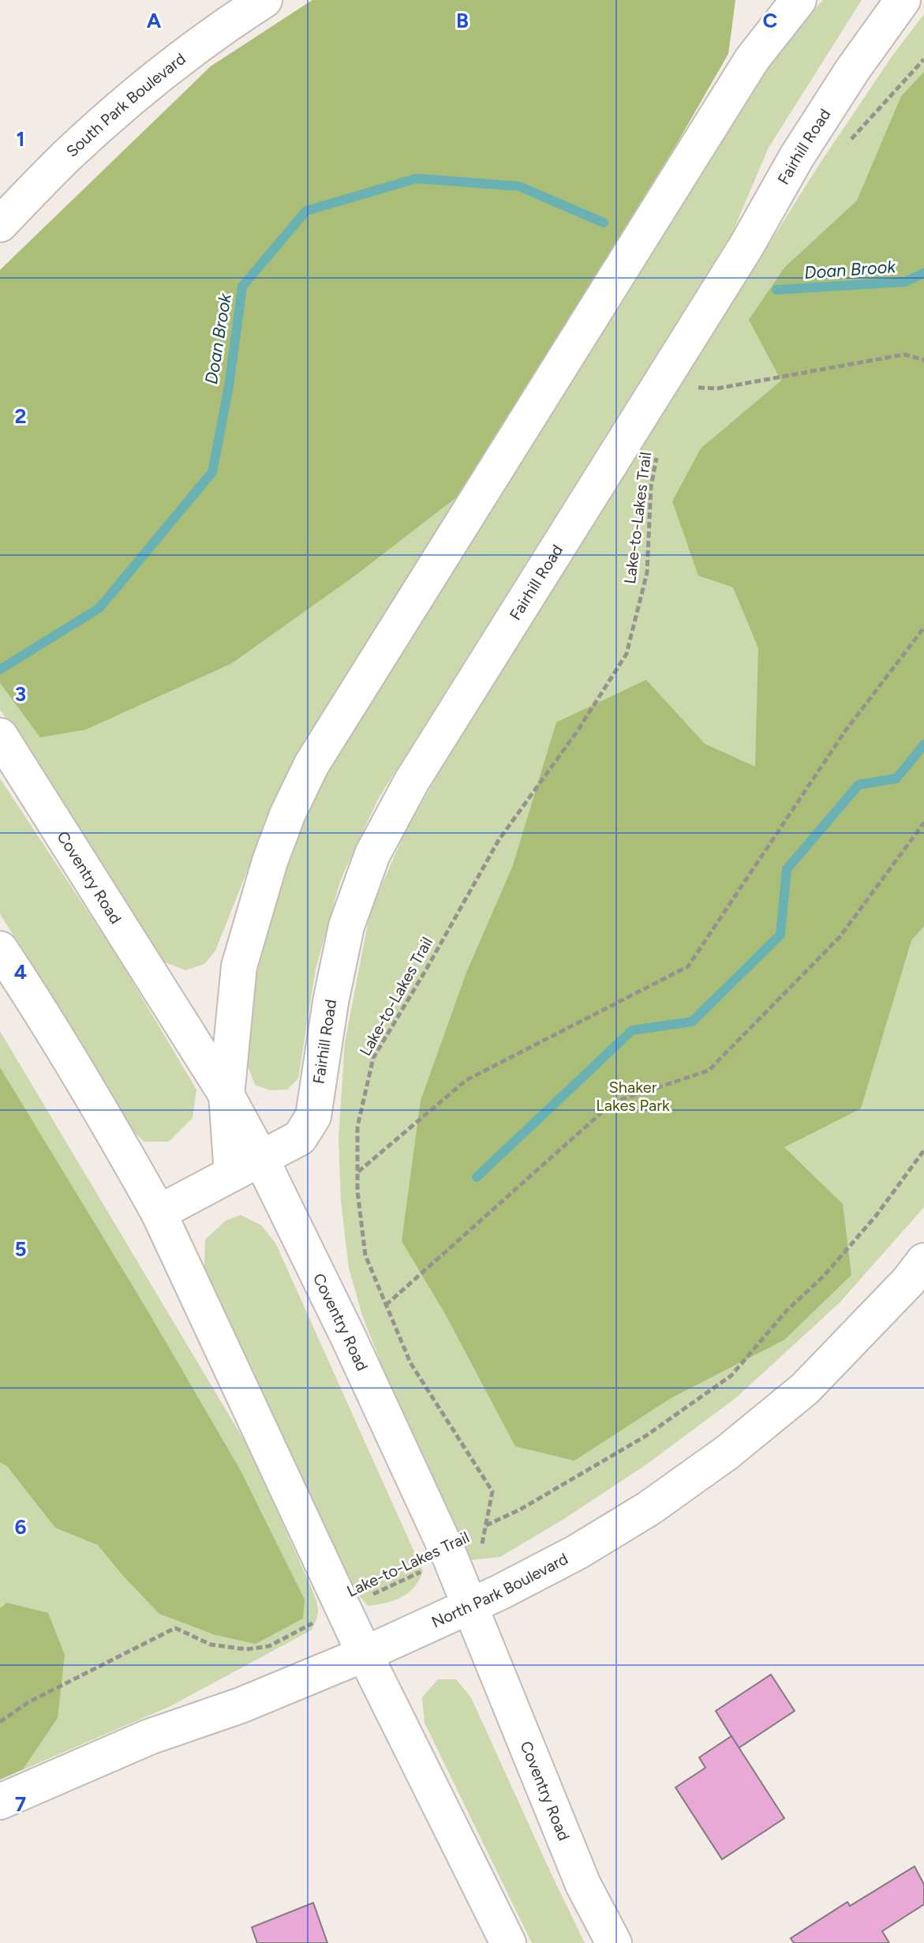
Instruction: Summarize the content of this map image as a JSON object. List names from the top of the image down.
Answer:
{
  "streets": {
    "main road": [
      "South Park Boulevard",
      "Fairhill Road",
      "Coventry Road",
      "North Park Boulevard"
    ],
    "path": ["Lake-to-Lakes Trail"]
  },
  "crossings": [
    ["Fairhill Road", "Coventry Road"],
    ["Lake-to-Lakes Trail", "Coventry Road"],
    ["Coventry Road", "North Park Boulevard"]
  ],
  "water": ["Doan Brook"],
  "parks": ["Shaker Lakes Park"],
  "grid": {
    "columns": ["A", "B", "C"],
    "rows": [
      "1",
      "2",
      "3",
      "4",
      "5",
      "6",
      "7"
    ]
  }
}
